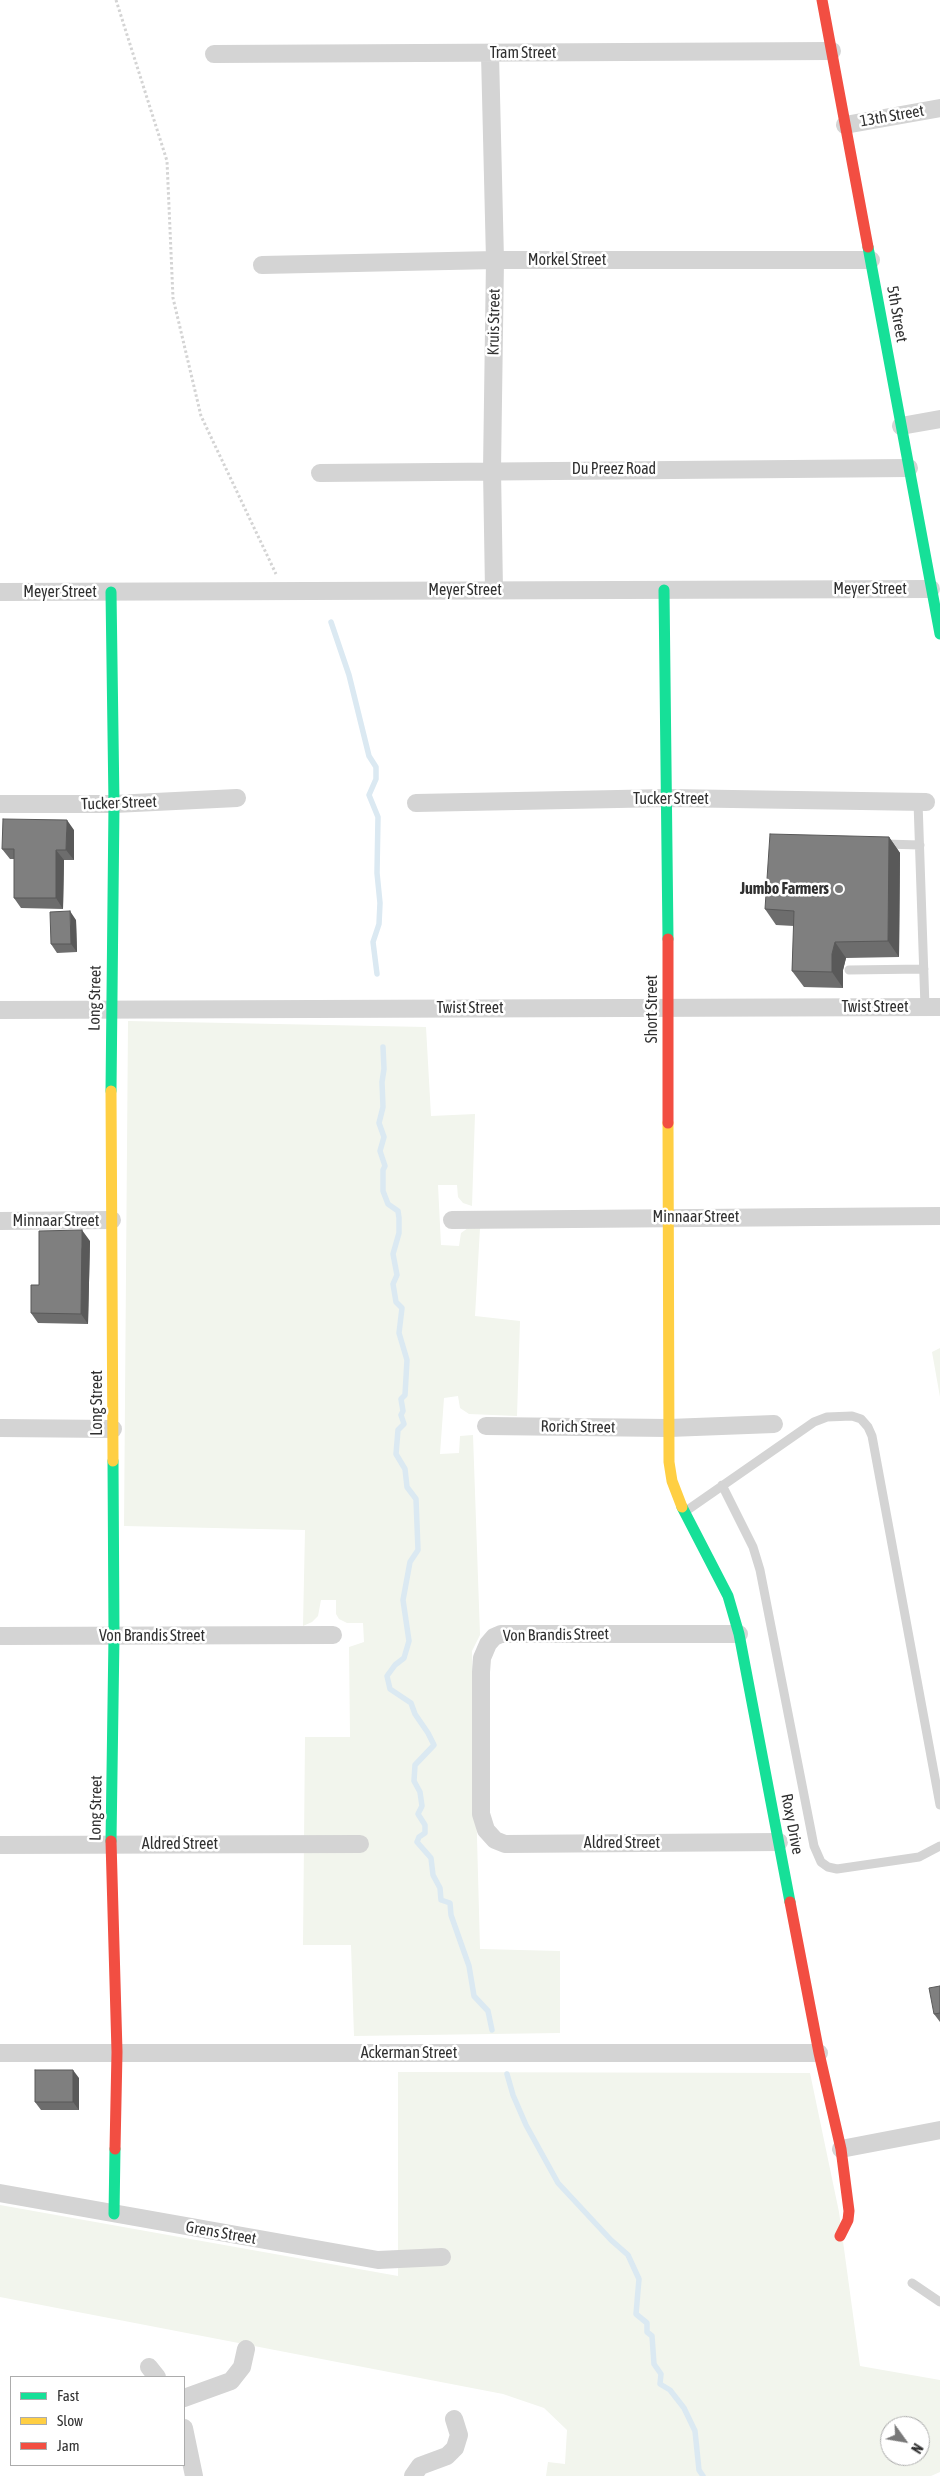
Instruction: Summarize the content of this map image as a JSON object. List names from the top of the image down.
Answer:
{
  "streets": {
    "street": [
      "Tram Street",
      "13th Street",
      "Morkel Street",
      "5th Street",
      "Kruis Street",
      "Du Preez Road",
      "Meyer Street",
      "Tucker Street",
      "Long Street",
      "Twist Street",
      "Short Street",
      "Minnaar Street",
      "Rorich Street",
      "Von Brandis Street",
      "Roxy Drive",
      "Aldred Street",
      "Ackerman Street",
      "Grens Street"
    ]
  },
  "crossings": [
    ["Tram Street", "5th Street"],
    ["Tram Street", "Kruis Street"],
    ["13th Street", "5th Street"],
    ["Morkel Street", "5th Street"],
    ["Morkel Street", "Kruis Street"],
    ["5th Street", "Du Preez Road"],
    ["5th Street", "Meyer Street"],
    ["Kruis Street", "Du Preez Road"],
    ["Kruis Street", "Meyer Street"],
    ["Meyer Street", "Long Street"],
    ["Meyer Street", "Short Street"],
    ["Tucker Street", "Long Street"],
    ["Tucker Street", "Short Street"],
    ["Long Street", "Twist Street"],
    ["Long Street", "Minnaar Street"],
    ["Long Street", "Von Brandis Street"],
    ["Long Street", "Aldred Street"],
    ["Long Street", "Ackerman Street"],
    ["Long Street", "Grens Street"],
    ["Twist Street", "Short Street"],
    ["Short Street", "Minnaar Street"],
    ["Short Street", "Rorich Street"],
    ["Short Street", "Roxy Drive"],
    ["Rorich Street", "Roxy Drive"],
    ["Von Brandis Street", "Roxy Drive"],
    ["Von Brandis Street", "Aldred Street"],
    ["Roxy Drive", "Aldred Street"],
    ["Roxy Drive", "Ackerman Street"]
  ],
  "places": ["Jumbo Farmers"],
  "legend": ["Fast", "Slow", "Jam"],
  "north": "bottom right"
}
